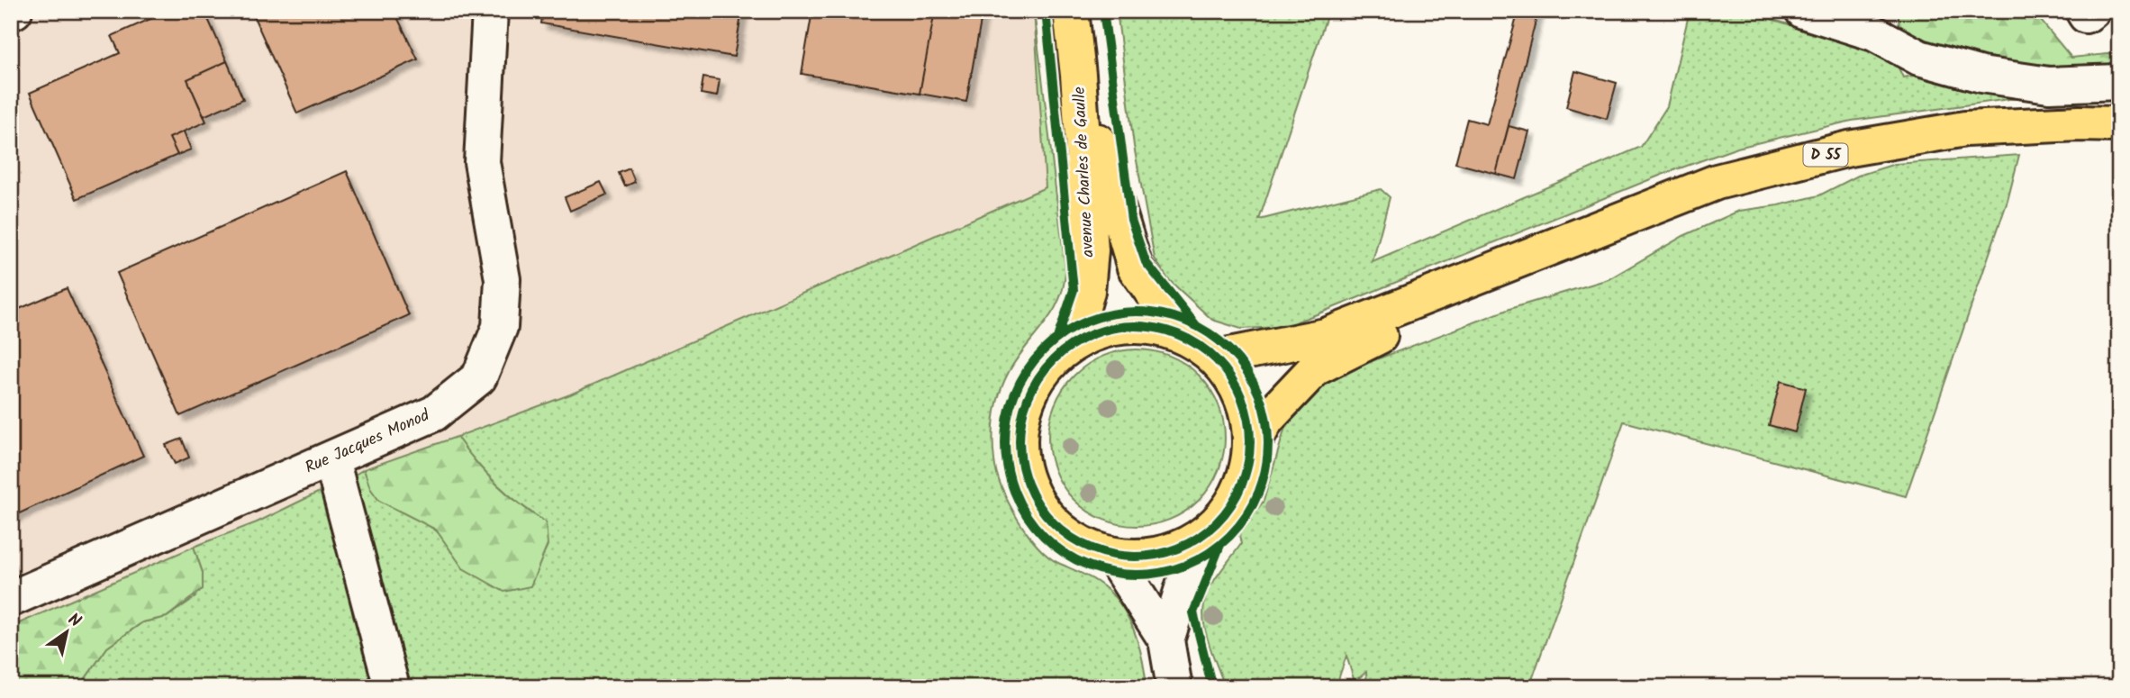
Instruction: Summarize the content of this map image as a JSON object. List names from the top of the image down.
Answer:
{
  "streets": {
    "main road": ["D 55", "avenue Charles de Gaulle"],
    "street": ["Rue Jacques Monod"]
  },
  "north": "top right"
}
